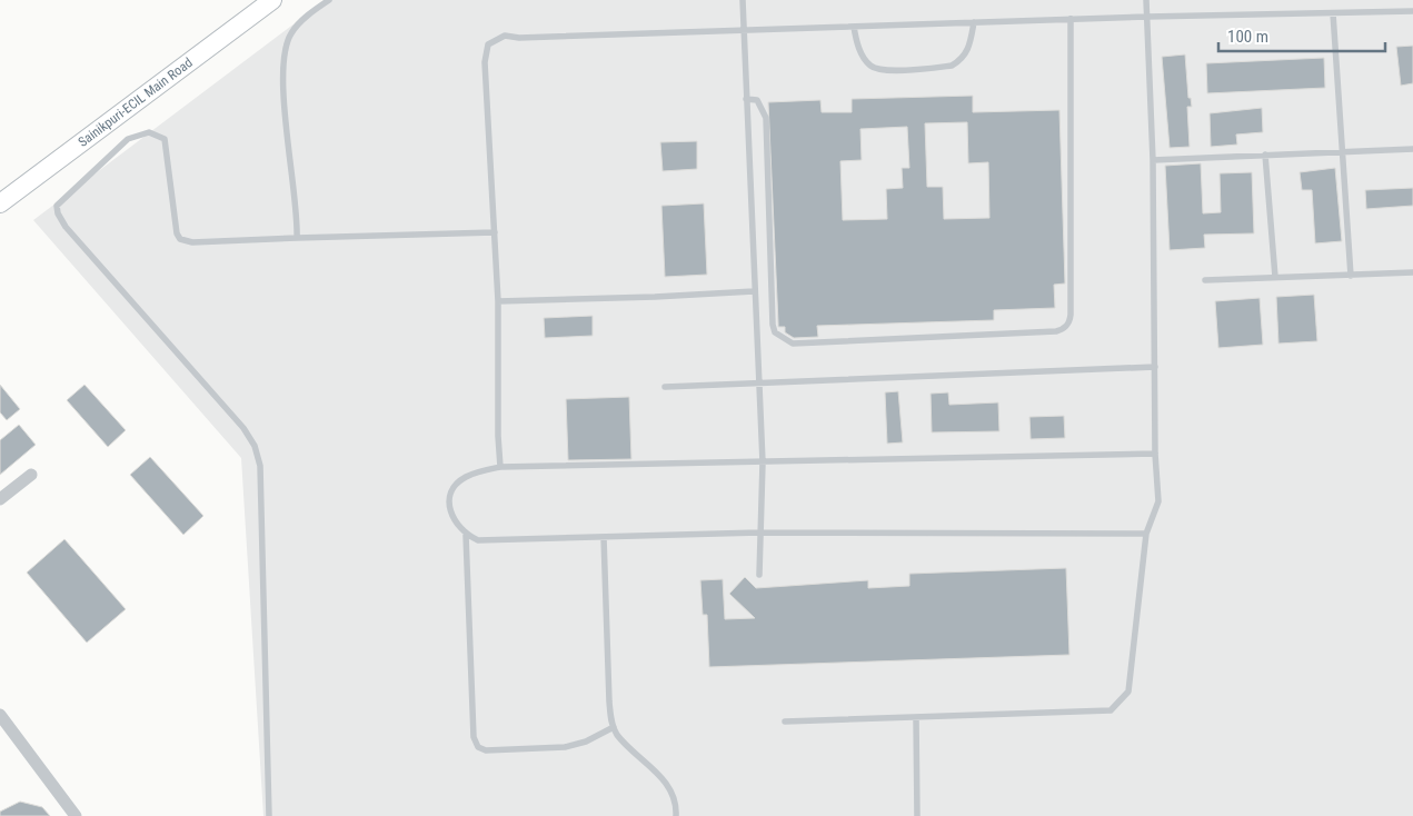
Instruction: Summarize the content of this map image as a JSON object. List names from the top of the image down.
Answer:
{
  "streets": {
    "street": ["Sainikpuri-ECIL Main Road"]
  },
  "scale_bar": "100 m"
}
